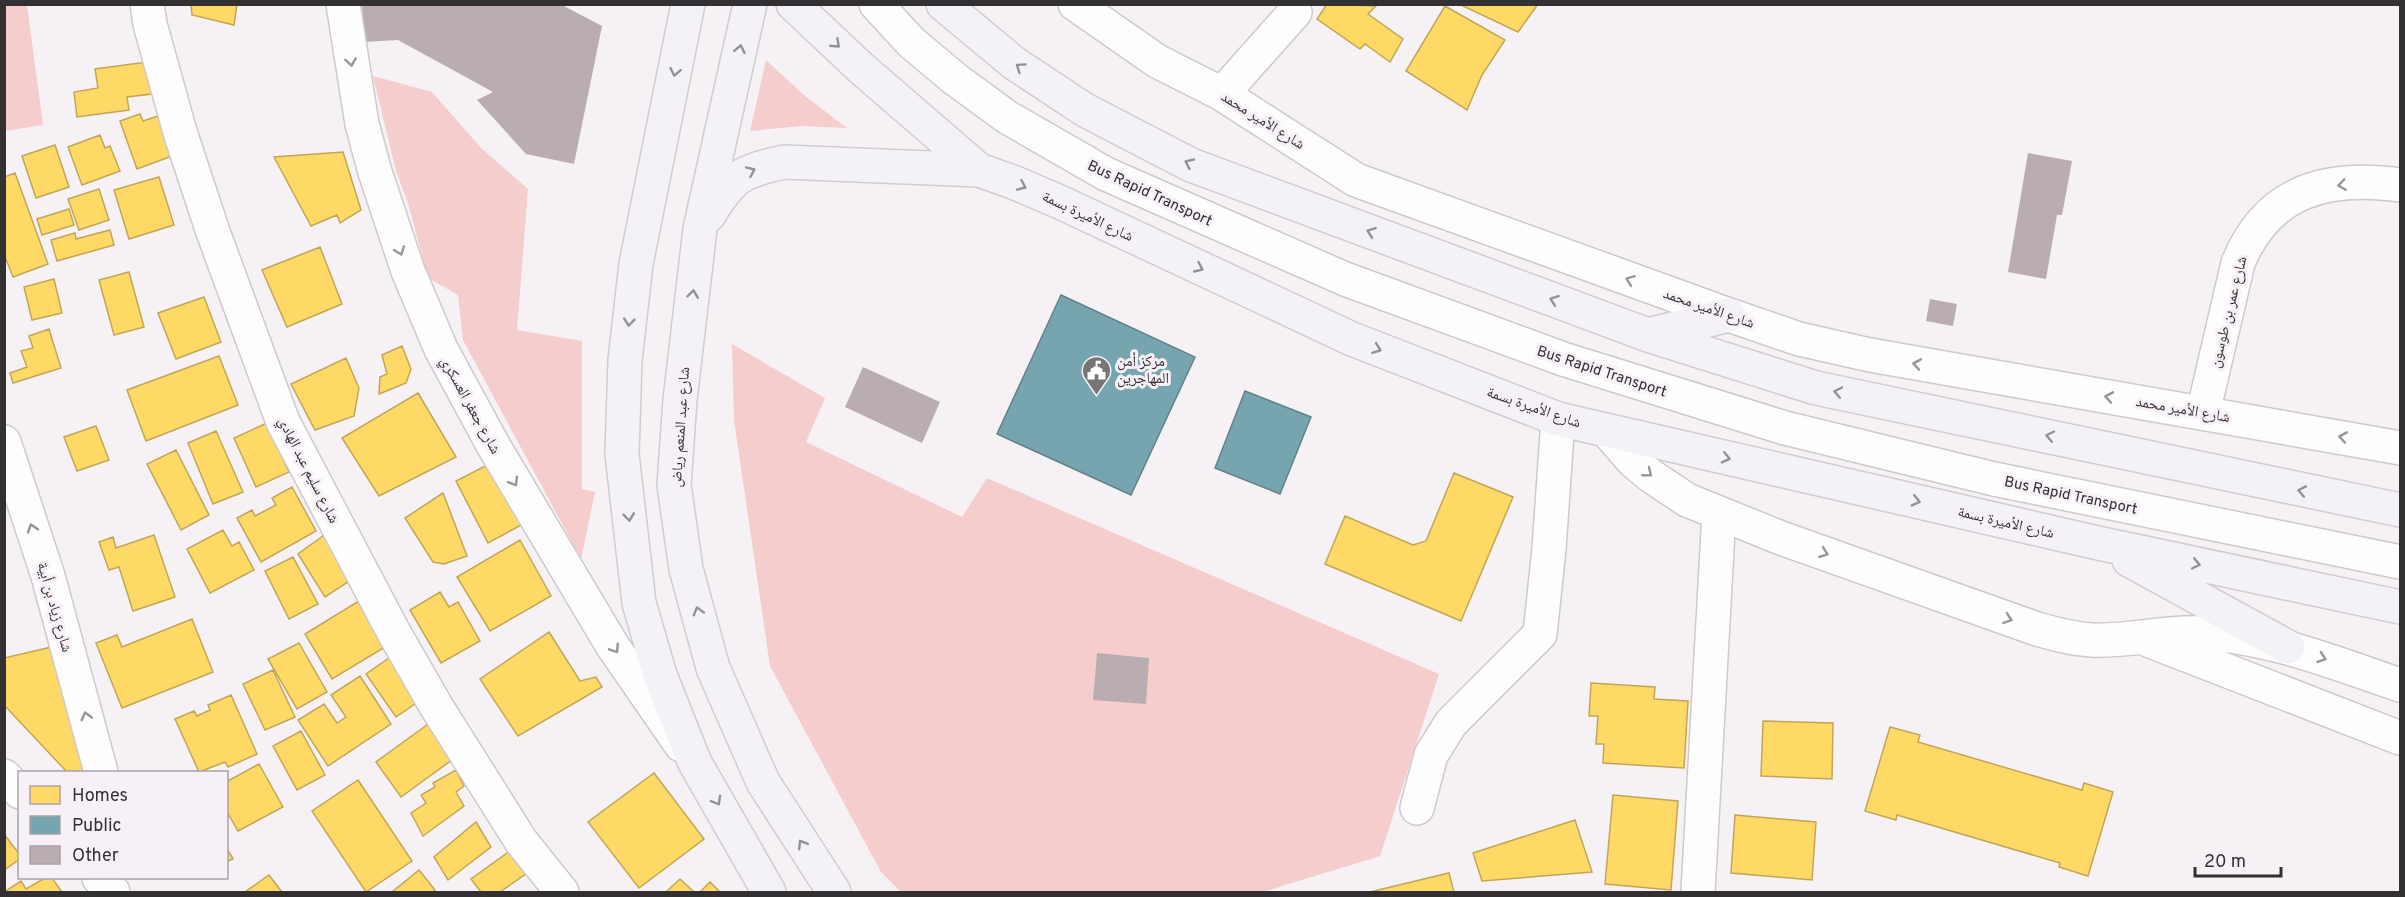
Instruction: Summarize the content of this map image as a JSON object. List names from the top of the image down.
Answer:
{
  "streets": {
    "main road": ["شارع الأميرة بسمة", "شارع عبد المنعم رياض"],
    "street": [
      "شارع الأمير محمد",
      "Bus Rapid Transport",
      "شارع عمر بن طوسون",
      "شارع جعفر العسكري",
      "شارع سليم عبد الهادي",
      "شارع زياد بن أبية"
    ]
  },
  "crossings": [
    ["شارع الأمير محمد", "شارع عمر بن طوسون"]
  ],
  "one_way": ["شارع عمر بن طوسون", "شارع جعفر العسكري", "شارع زياد بن أبية"],
  "places": {
    "public building": ["مركز أمن المهاجرين"]
  },
  "legend": ["Homes", "Public", "Other"],
  "scale_bar": "20 m"
}
